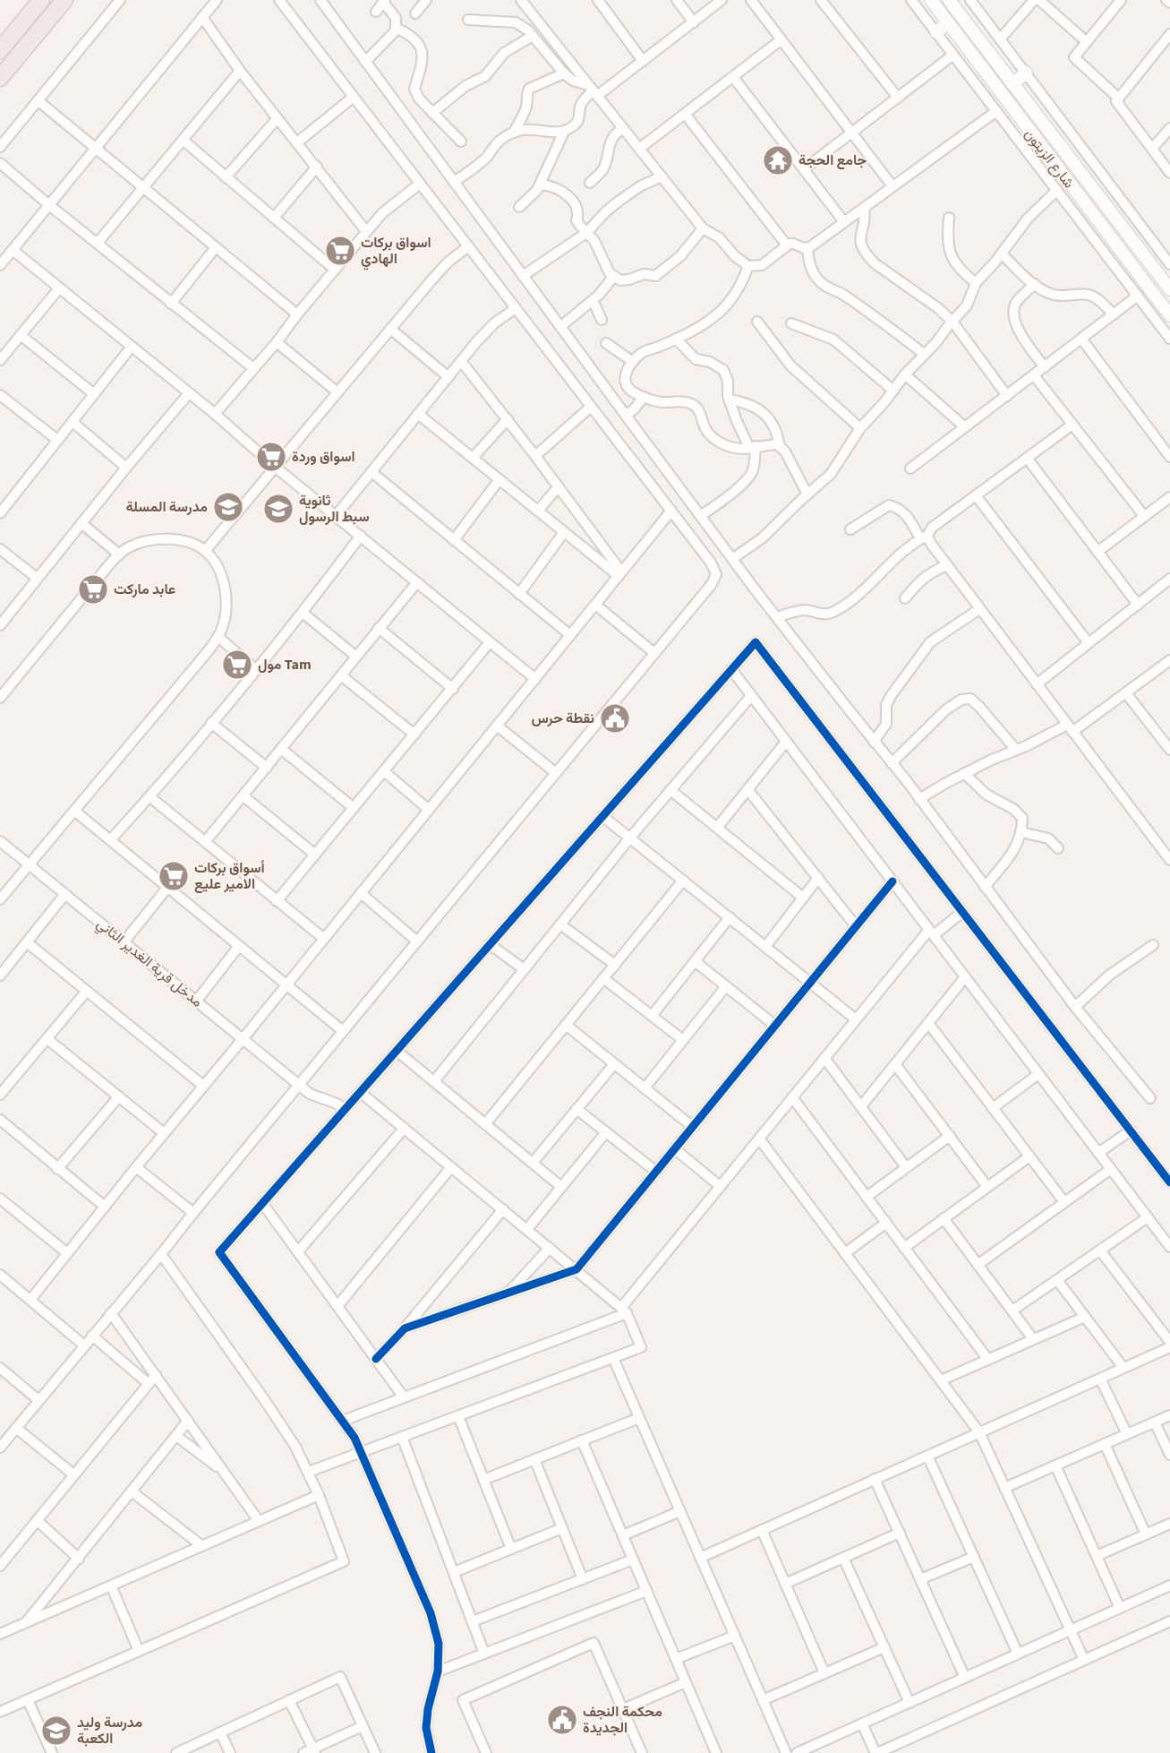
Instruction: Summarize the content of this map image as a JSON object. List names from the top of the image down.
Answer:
{
  "streets": {
    "main road": ["شارع الزيتون"],
    "street": ["مدخل قرية الغدير الثاني"]
  },
  "places": {
    "temple": ["جامع الحجة"],
    "supermarket": [
      "اسواق بركات الهادي",
      "اسواق وردة",
      "عابد ماركت",
      "مول Tam",
      "أسواق بركات الامير عليع"
    ],
    "school or university": ["مدرسة المسلة", "ثانوية سبط الرسول", "مدرسة وليد الكعبة"],
    "public building": ["نقطة حرس", "محكمة النجف الجديدة"]
  }
}
